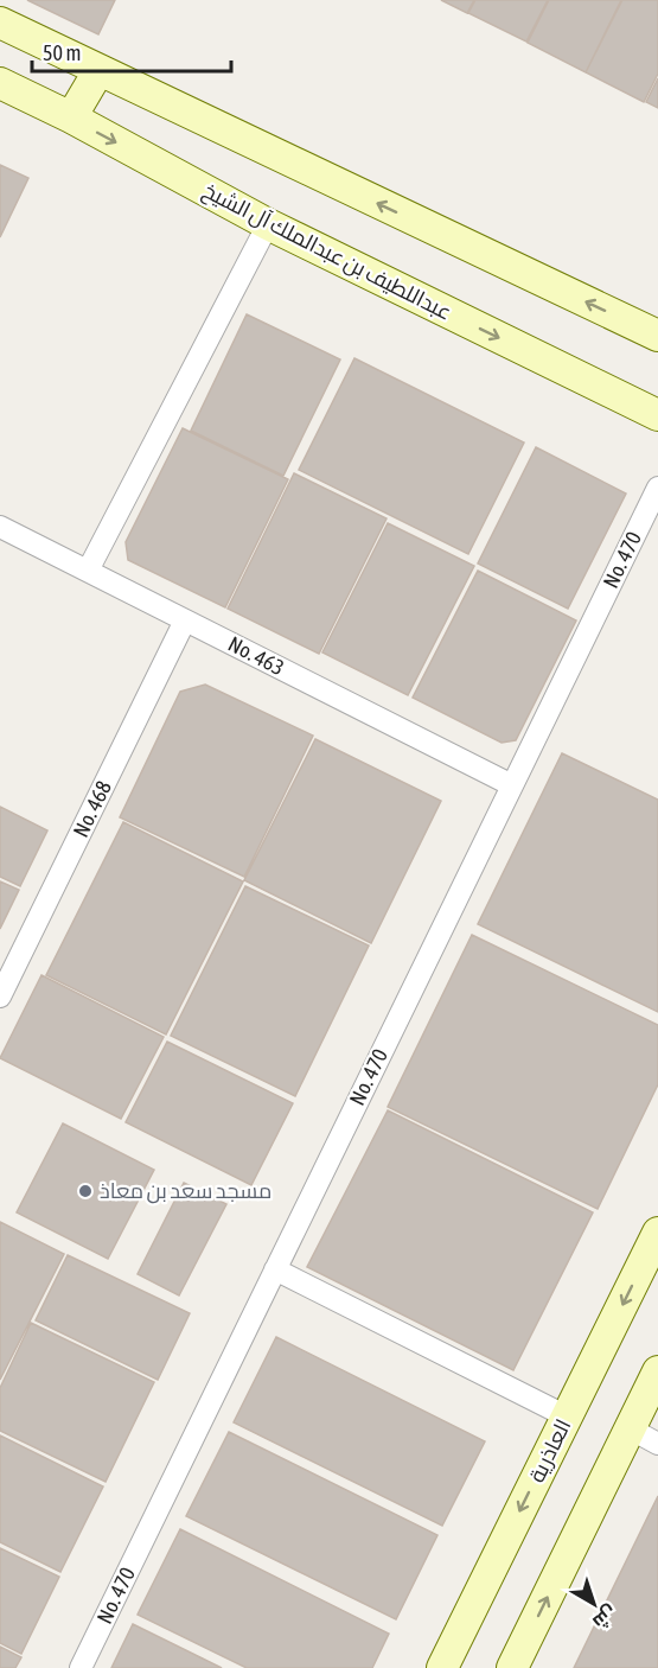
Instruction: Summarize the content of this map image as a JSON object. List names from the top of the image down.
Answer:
{
  "streets": {
    "street": [
      "عبداللطيف بن عبدالملك آل الشيخ",
      "No. 470",
      "No. 463",
      "No. 468",
      "العاذرية"
    ]
  },
  "crossings": [
    ["No. 470", "No. 463"],
    ["No. 463", "No. 468"]
  ],
  "places": ["مسجد سعد بن معاذ"],
  "scale_bar": "50 m",
  "north": "bottom right"
}
